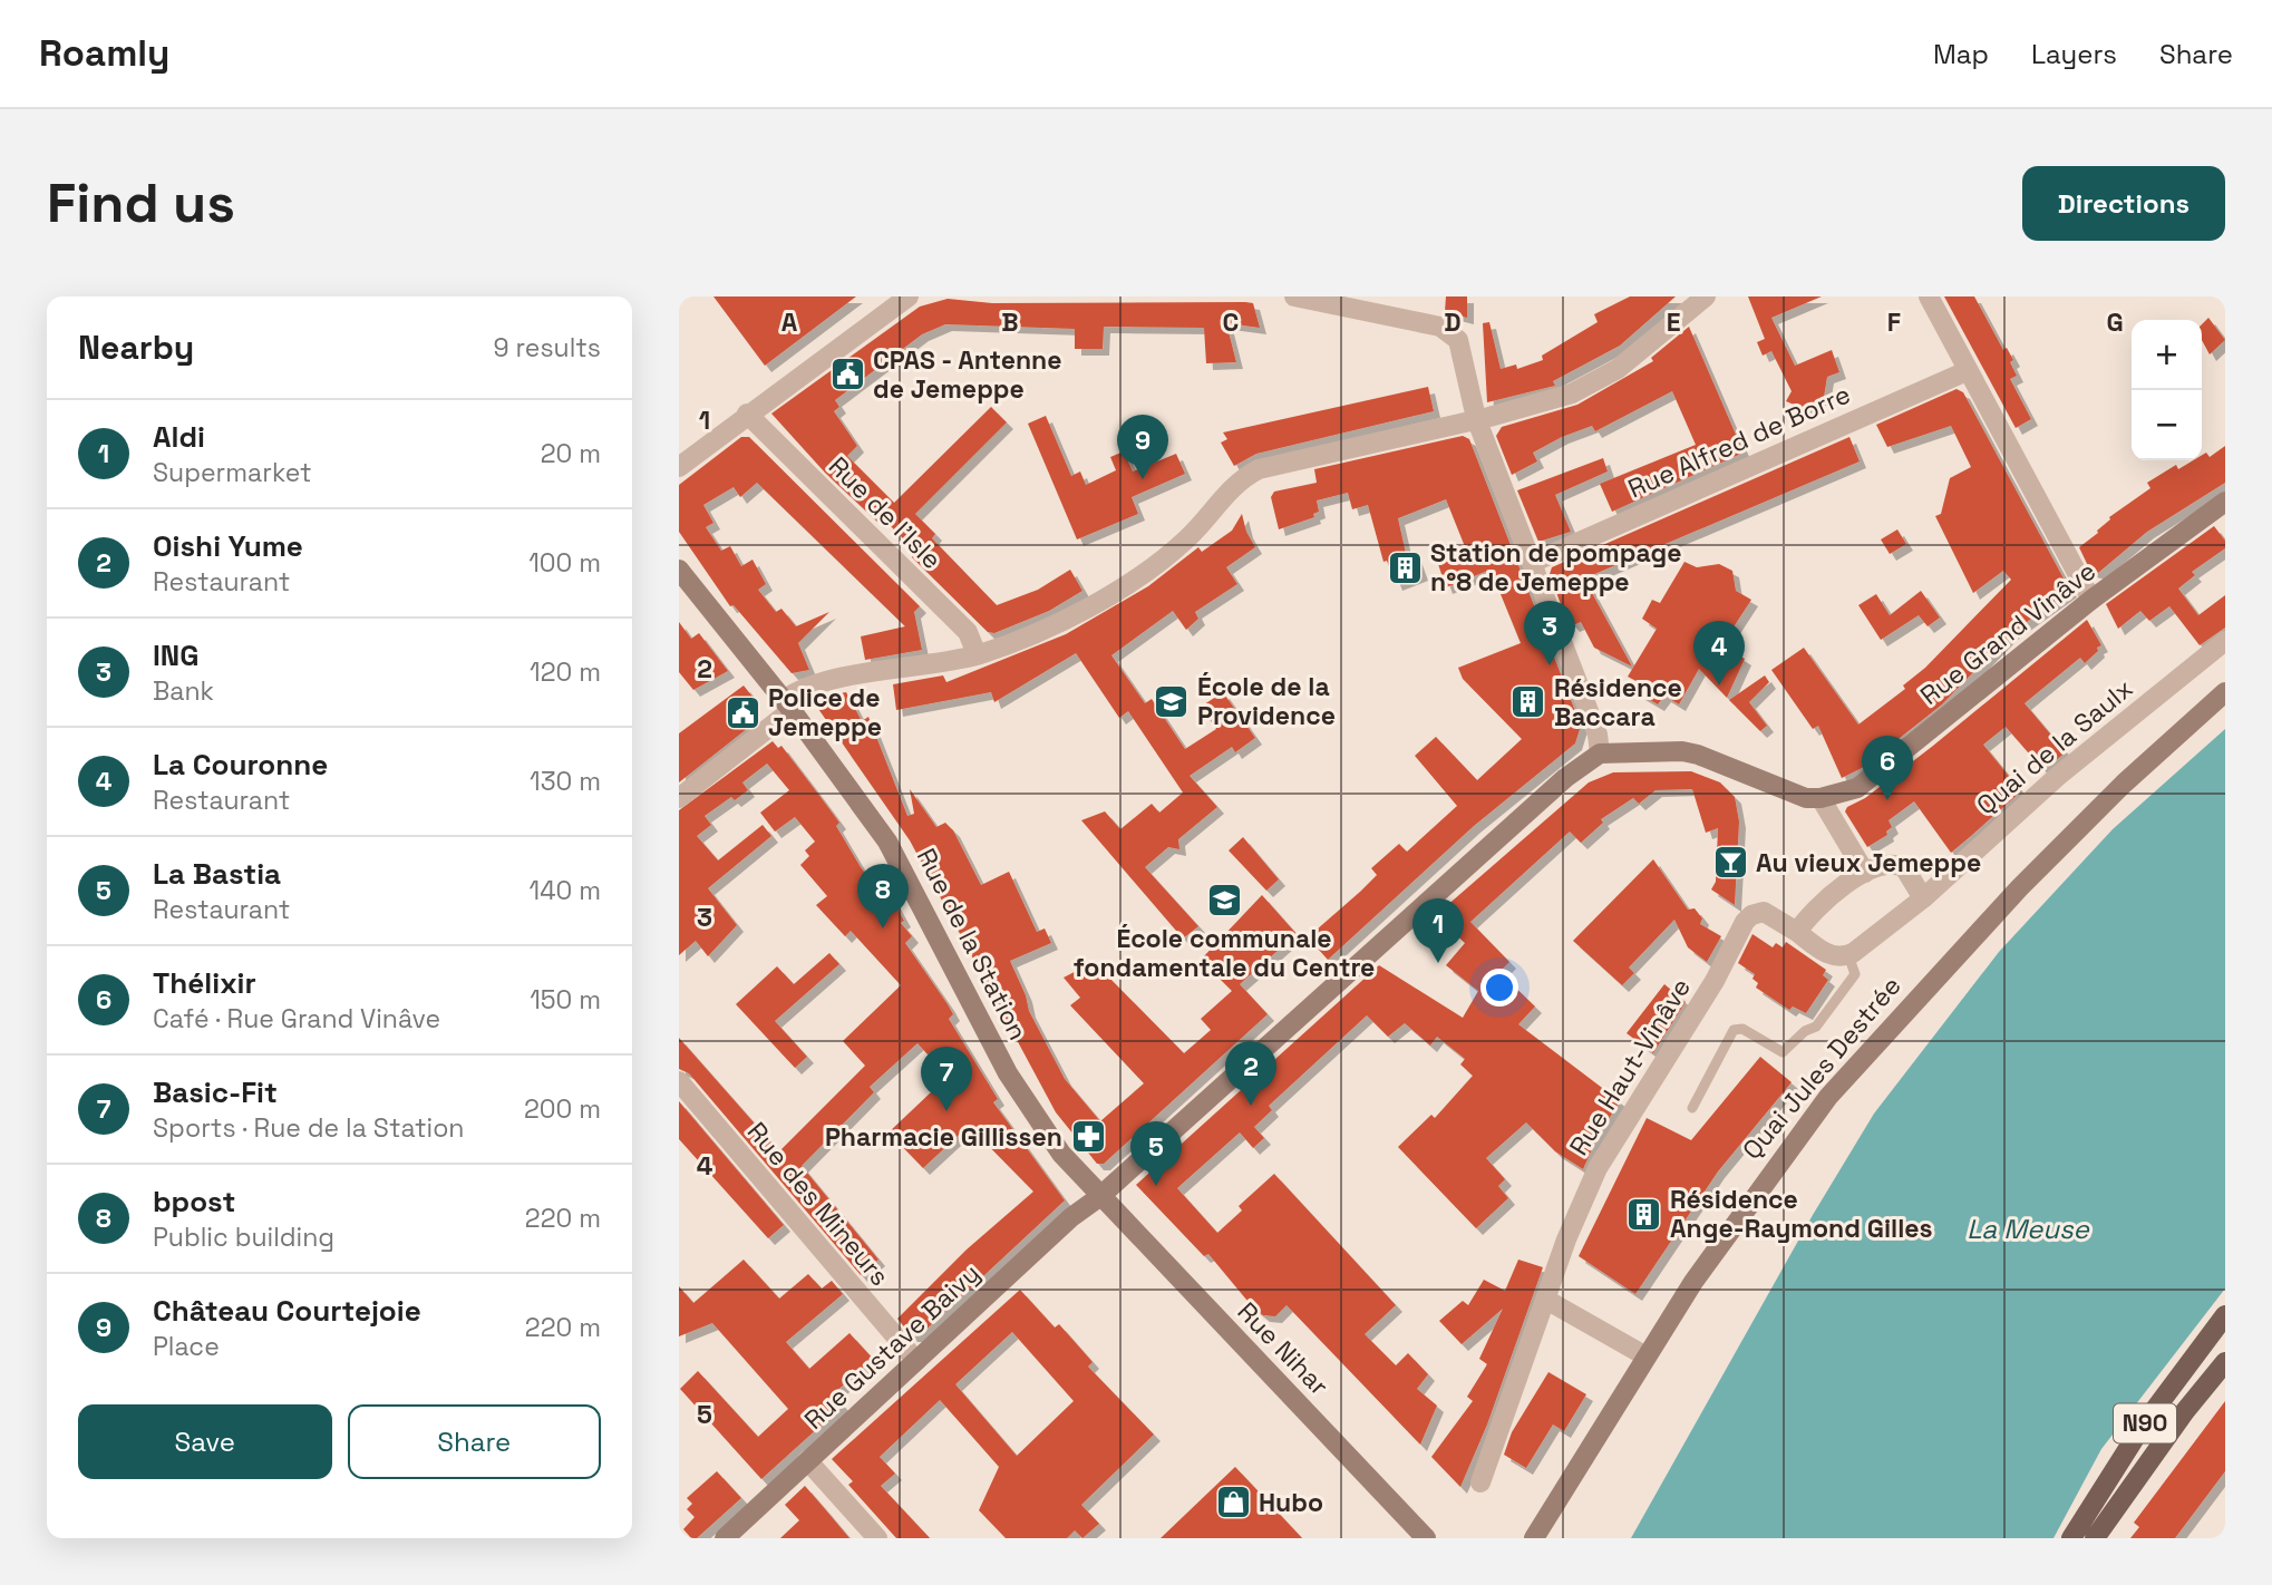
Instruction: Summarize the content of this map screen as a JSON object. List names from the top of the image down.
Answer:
{
  "streets": {
    "main road": ["N90"],
    "street": [
      "Rue Alfred de Borre",
      "Rue de l'Isle",
      "Rue Grand Vinâve",
      "Quai de la Saulx",
      "Rue de la Station",
      "Rue Haut-Vinâve",
      "Quai Jules Destrée",
      "Rue des Mineurs",
      "Rue Gustave Baivy",
      "Rue Nihar"
    ]
  },
  "crossings": [
    ["Rue de la Station", "Rue Gustave Baivy"],
    ["Rue de la Station", "Rue Nihar"],
    ["Rue des Mineurs", "Rue Gustave Baivy"],
    ["Rue Gustave Baivy", "Rue Nihar"]
  ],
  "water": ["La Meuse"],
  "places": {
    "public building": ["CPAS - Antenne de Jemeppe", "Police de Jemeppe"],
    "building": ["Station de pompage n°8 de Jemeppe", "Résidence Baccara", "Résidence Ange-Raymond Gilles"],
    "school or university": ["École de la Providence", "École communale fondamentale du Centre"],
    "bar": ["Au vieux Jemeppe"],
    "pharmacy": ["Pharmacie Gillissen"],
    "shop": ["Hubo"]
  },
  "page": {
    "header": "Roamly",
    "nav": ["Map", "Layers", "Share"],
    "buttons": [
      "Directions",
      ["Save", "Share"]
    ],
    "title": "Find us",
    "heading": ["Nearby", "9 results"],
    "map_buttons": ["+", "−"],
    "list": [
      {
        "mark": "1",
        "name": "Aldi",
        "note": "Supermarket",
        "value": "20 m"
      },
      {
        "mark": "2",
        "name": "Oishi Yume",
        "note": "Restaurant",
        "value": "100 m"
      },
      {
        "mark": "3",
        "name": "ING",
        "note": "Bank",
        "value": "120 m"
      },
      {
        "mark": "4",
        "name": "La Couronne",
        "note": "Restaurant",
        "value": "130 m"
      },
      {
        "mark": "5",
        "name": "La Bastia",
        "note": "Restaurant",
        "value": "140 m"
      },
      {
        "mark": "6",
        "name": "Thélixir",
        "note": "Café · Rue Grand Vinâve",
        "value": "150 m"
      },
      {
        "mark": "7",
        "name": "Basic-Fit",
        "note": "Sports · Rue de la Station",
        "value": "200 m"
      },
      {
        "mark": "8",
        "name": "bpost",
        "note": "Public building",
        "value": "220 m"
      },
      {
        "mark": "9",
        "name": "Château Courtejoie",
        "note": "Place",
        "value": "220 m"
      }
    ],
    "pins": [
      "9",
      "3",
      "4",
      "6",
      "8",
      "1",
      "2",
      "7",
      "5"
    ]
  },
  "grid": {
    "columns": [
      "A",
      "B",
      "C",
      "D",
      "E",
      "F",
      "G"
    ],
    "rows": [
      "1",
      "2",
      "3",
      "4",
      "5"
    ]
  }
}
